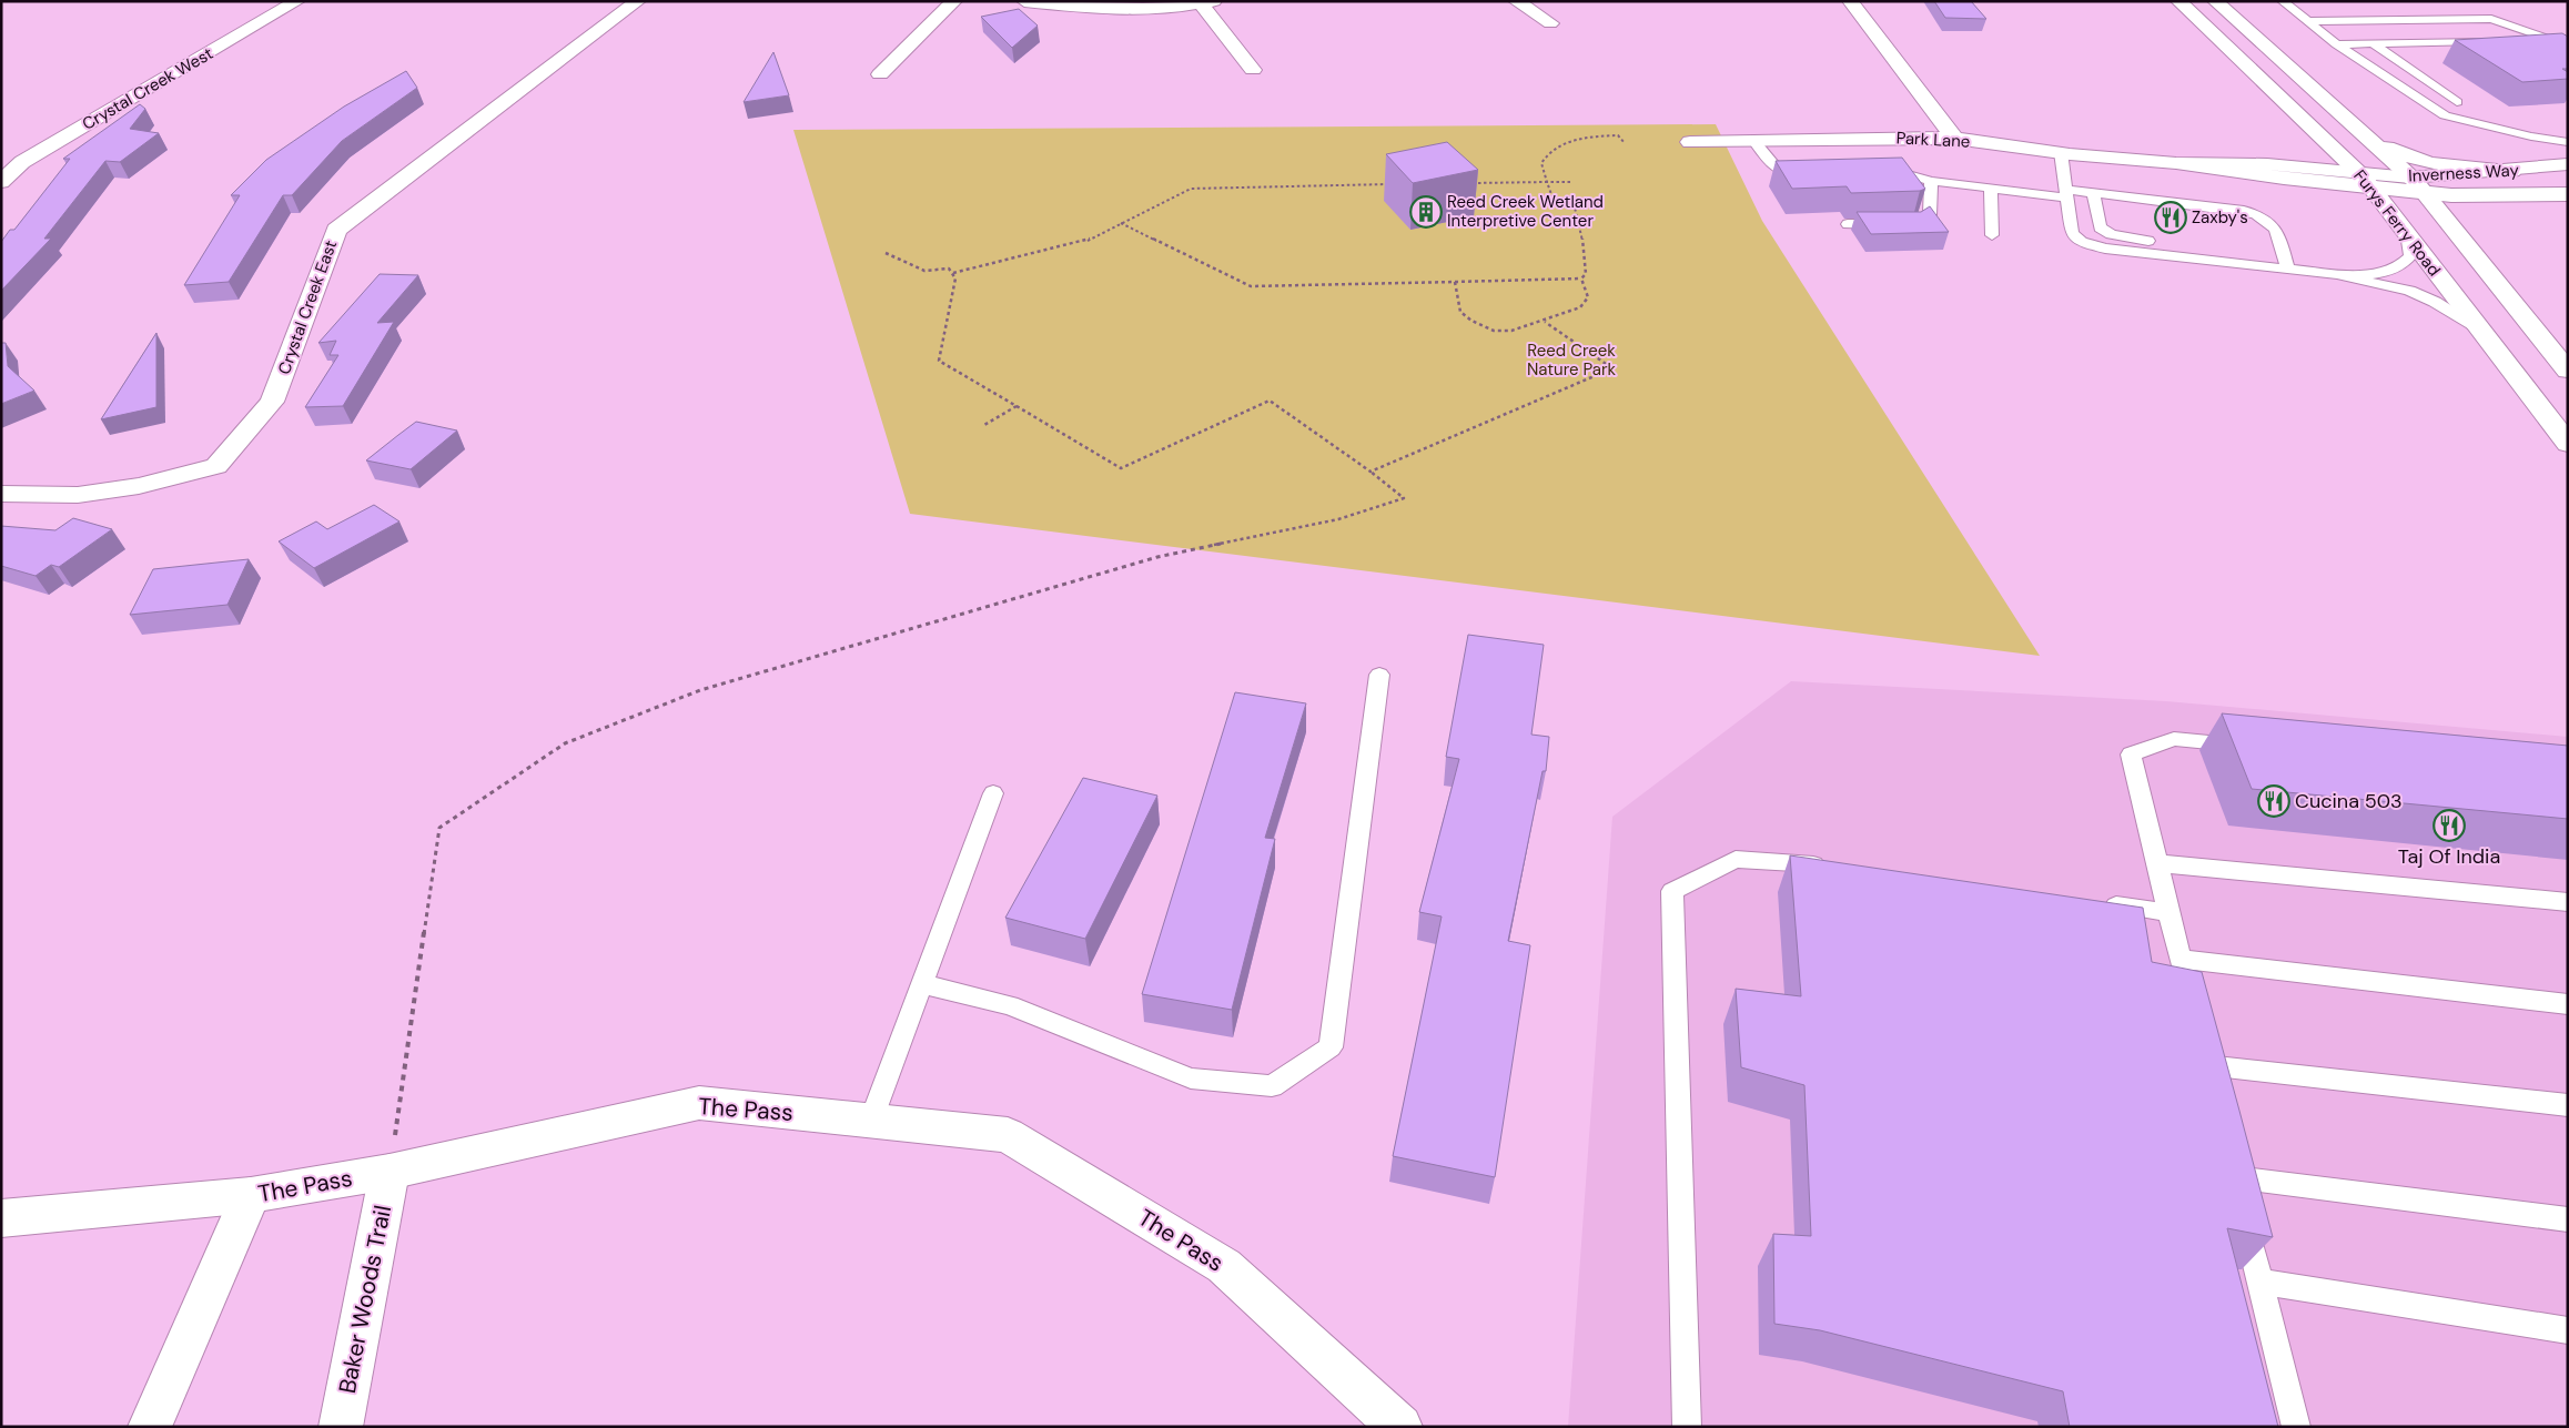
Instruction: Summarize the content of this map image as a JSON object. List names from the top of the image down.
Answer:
{
  "streets": {
    "street": [
      "Crystal Creek West",
      "Park Lane",
      "Inverness Way",
      "Furys Ferry Road",
      "Crystal Creek East",
      "The Pass",
      "Baker Woods Trail"
    ]
  },
  "crossings": [
    ["Park Lane", "Inverness Way"],
    ["Park Lane", "Furys Ferry Road"],
    ["Inverness Way", "Furys Ferry Road"],
    ["The Pass", "Baker Woods Trail"]
  ],
  "parks": ["Reed Creek Nature Park"],
  "places": {
    "building": ["Reed Creek Wetland Interpretive Center"],
    "restaurant": ["Zaxby's", "Cucina 503", "Taj Of India"]
  }
}
